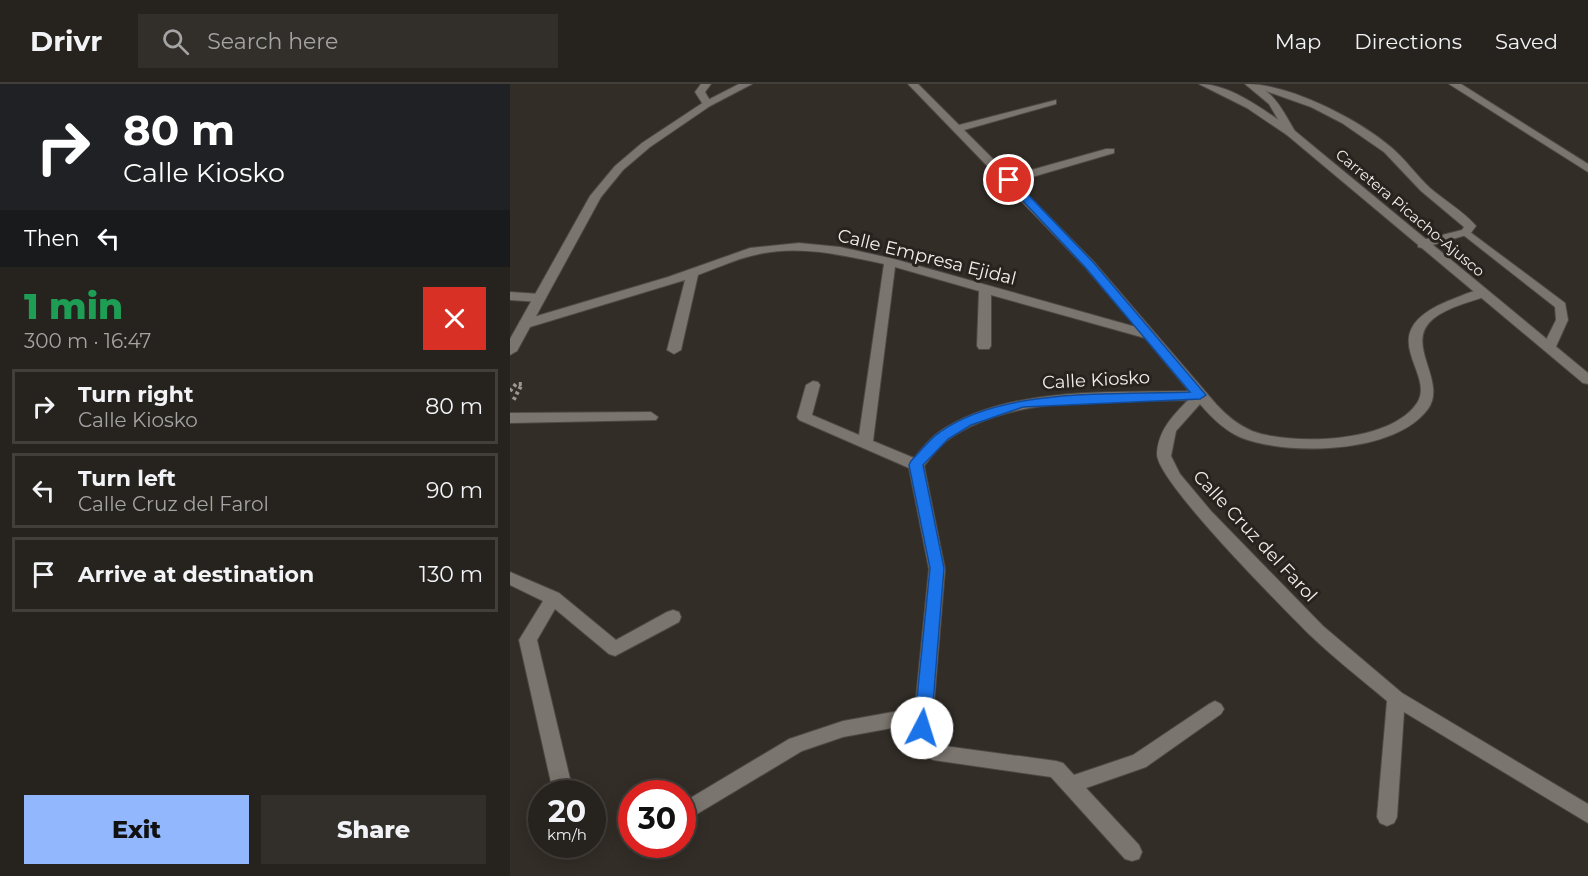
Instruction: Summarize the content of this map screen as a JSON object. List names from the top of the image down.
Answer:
{
  "streets": {
    "street": [
      "Carretera Picacho-Ajusco",
      "Calle Empresa Ejidal",
      "Calle Kiosko",
      "Calle Cruz del Farol"
    ]
  },
  "crossings": [
    ["Calle Kiosko", "Calle Cruz del Farol"]
  ],
  "page": {
    "header": "Drivr",
    "search": "Search here",
    "nav": ["Map", "Directions", "Saved"],
    "turn": ["80 m", "Calle Kiosko"],
    "then": "Then",
    "heading": ["1 min", "300 m · 16:47"],
    "list": [
      {
        "name": "Turn right",
        "note": "Calle Kiosko",
        "value": "80 m"
      },
      {
        "name": "Turn left",
        "note": "Calle Cruz del Farol",
        "value": "90 m"
      },
      {
        "name": "Arrive at destination",
        "value": "130 m"
      }
    ],
    "speed": "20 km/h",
    "limit": "30",
    "buttons": ["Exit", "Share"]
  }
}
